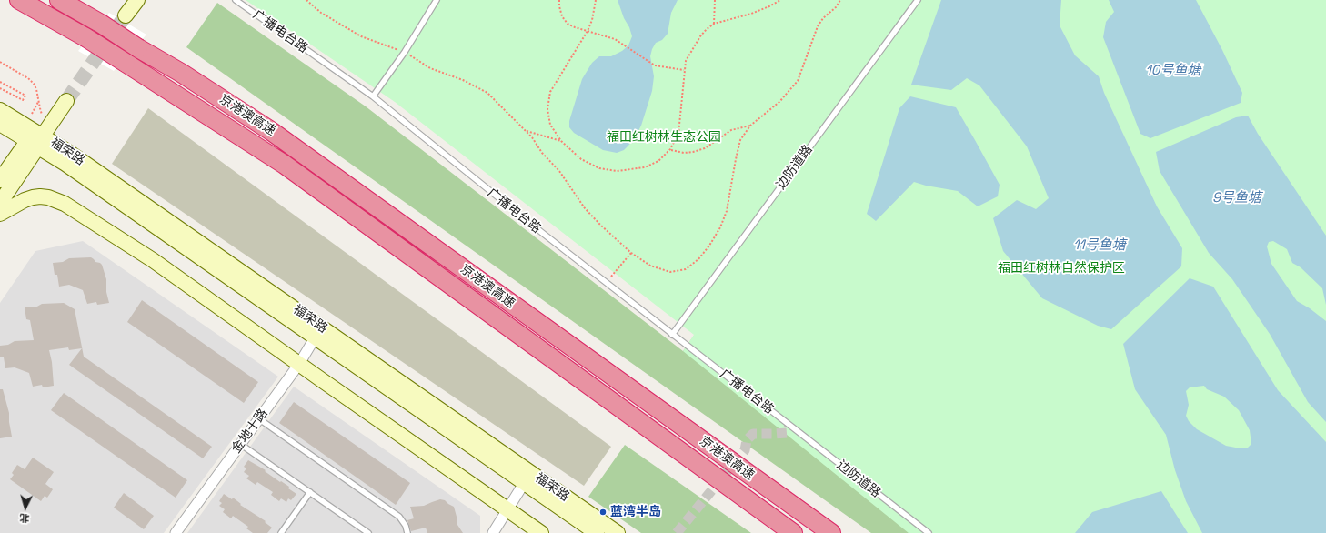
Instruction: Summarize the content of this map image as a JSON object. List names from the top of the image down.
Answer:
{
  "streets": {
    "highway": ["京港澳高速"],
    "main road": ["福荣路"],
    "street": ["金地十路"],
    "lane": ["广播电台路", "边防道路"]
  },
  "crossings": [
    ["广播电台路", "边防道路"],
    ["福荣路", "金地十路"]
  ],
  "water": ["10号鱼塘", "9号鱼塘", "11号鱼塘"],
  "parks": ["福田红树林生态公园", "福田红树林自然保护区"],
  "places": ["蓝湾半岛"],
  "north": "bottom"
}
